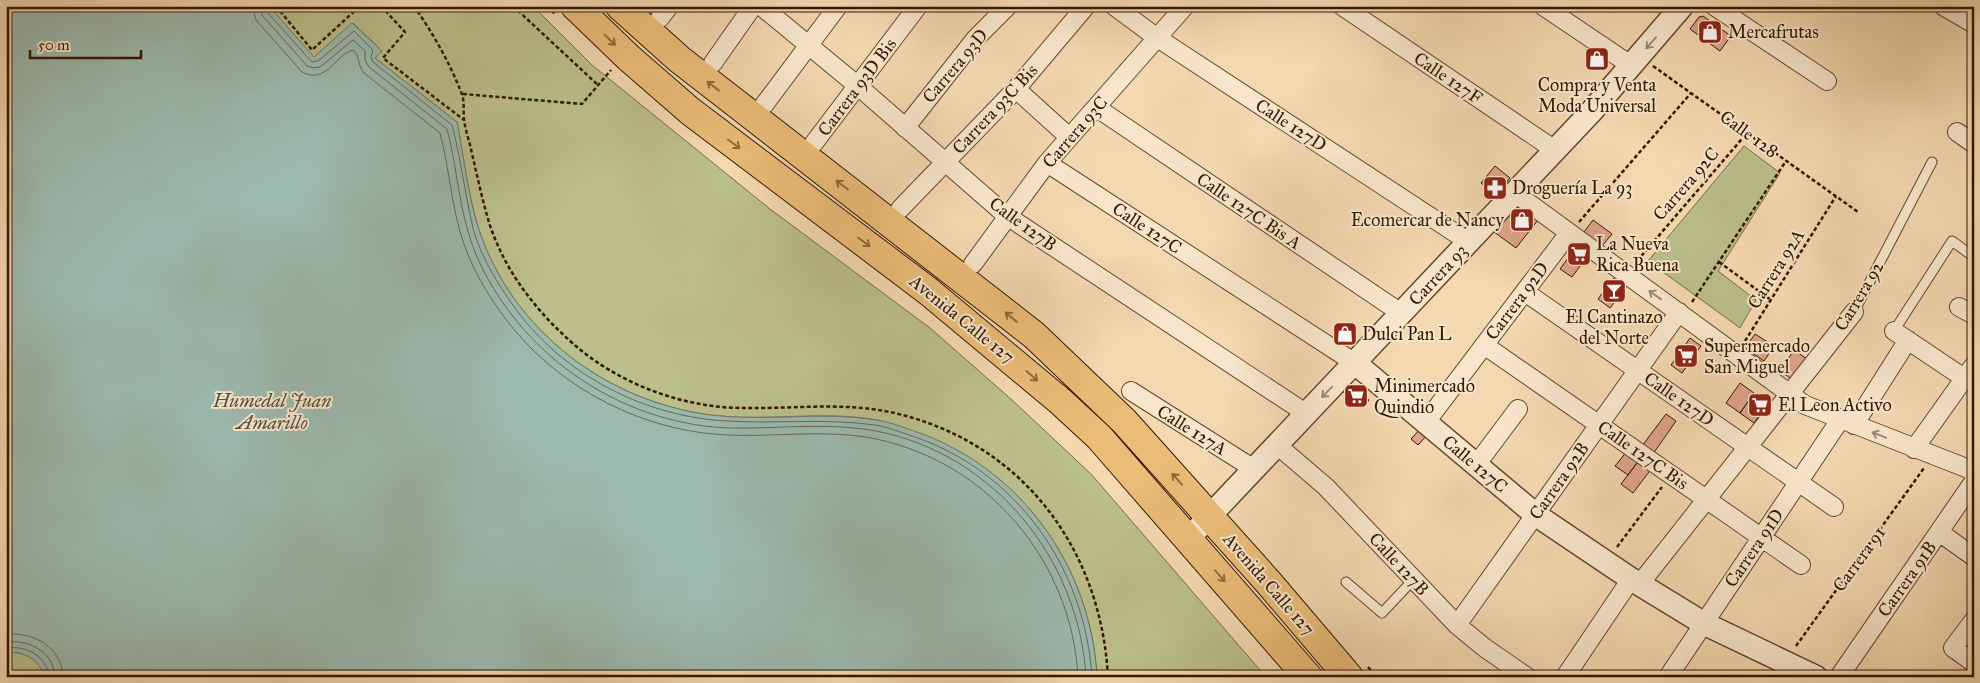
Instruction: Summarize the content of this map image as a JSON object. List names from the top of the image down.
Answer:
{
  "streets": {
    "main road": ["Avenida Calle 127"],
    "street": [
      "Carrera 93D",
      "Calle 127F",
      "Carrera 93D Bis",
      "Carrera 93C Bis",
      "Calle 127D",
      "Carrera 93C",
      "Calle 127C Bis A",
      "Calle 127B",
      "Calle 127C",
      "Carrera 93",
      "Carrera 92",
      "Carrera 92D",
      "Calle 127A",
      "Calle 127C Bis",
      "Carrera 92B",
      "Carrera 91D",
      "Carrera 91B"
    ],
    "path": [
      "Calle 128",
      "Carrera 92C",
      "Carrera 92A",
      "Carrera 91"
    ]
  },
  "crossings": [
    ["Carrera 93D", "Calle 127B"],
    ["Calle 127F", "Carrera 93"],
    ["Carrera 93D Bis", "Calle 127B"],
    ["Carrera 93C Bis", "Calle 127B"],
    ["Calle 127D", "Carrera 93C"],
    ["Calle 127D", "Carrera 93"],
    ["Calle 127D", "Carrera 92"],
    ["Calle 127D", "Carrera 92D"],
    ["Calle 127D", "Carrera 92B"],
    ["Calle 127D", "Carrera 91D"],
    ["Carrera 93C", "Calle 127C Bis A"],
    ["Carrera 93C", "Calle 127B"],
    ["Carrera 93C", "Calle 127C"],
    ["Calle 128", "Carrera 92C"],
    ["Calle 128", "Carrera 92A"],
    ["Calle 128", "Carrera 93"],
    ["Calle 127C Bis A", "Carrera 93"],
    ["Calle 127B", "Carrera 93"],
    ["Calle 127B", "Carrera 92B"],
    ["Calle 127C", "Carrera 93"],
    ["Calle 127C", "Carrera 92"],
    ["Calle 127C", "Carrera 92D"],
    ["Calle 127C", "Carrera 92B"],
    ["Calle 127C", "Carrera 91D"],
    ["Calle 127C", "Carrera 91"],
    ["Carrera 93", "Avenida Calle 127"],
    ["Carrera 93", "Calle 127A"],
    ["Carrera 92", "Calle 127C Bis"],
    ["Carrera 92D", "Calle 127C Bis"],
    ["Calle 127C Bis", "Carrera 92B"],
    ["Calle 127C Bis", "Carrera 91D"]
  ],
  "water": ["Humedal Juan Amarillo"],
  "places": {
    "shop": [
      "Mercafrutas",
      "Compra y Venta Moda Universal",
      "Ecomercar de Nancy",
      "Dulci Pan L"
    ],
    "pharmacy": ["Droguería La 93"],
    "supermarket": [
      "La Nueva Rica Buena",
      "Supermercado San Miguel",
      "Minimercado Quindio",
      "El Leon Activo"
    ],
    "bar": ["El Cantinazo del Norte"]
  },
  "scale_bar": "50 m"
}
